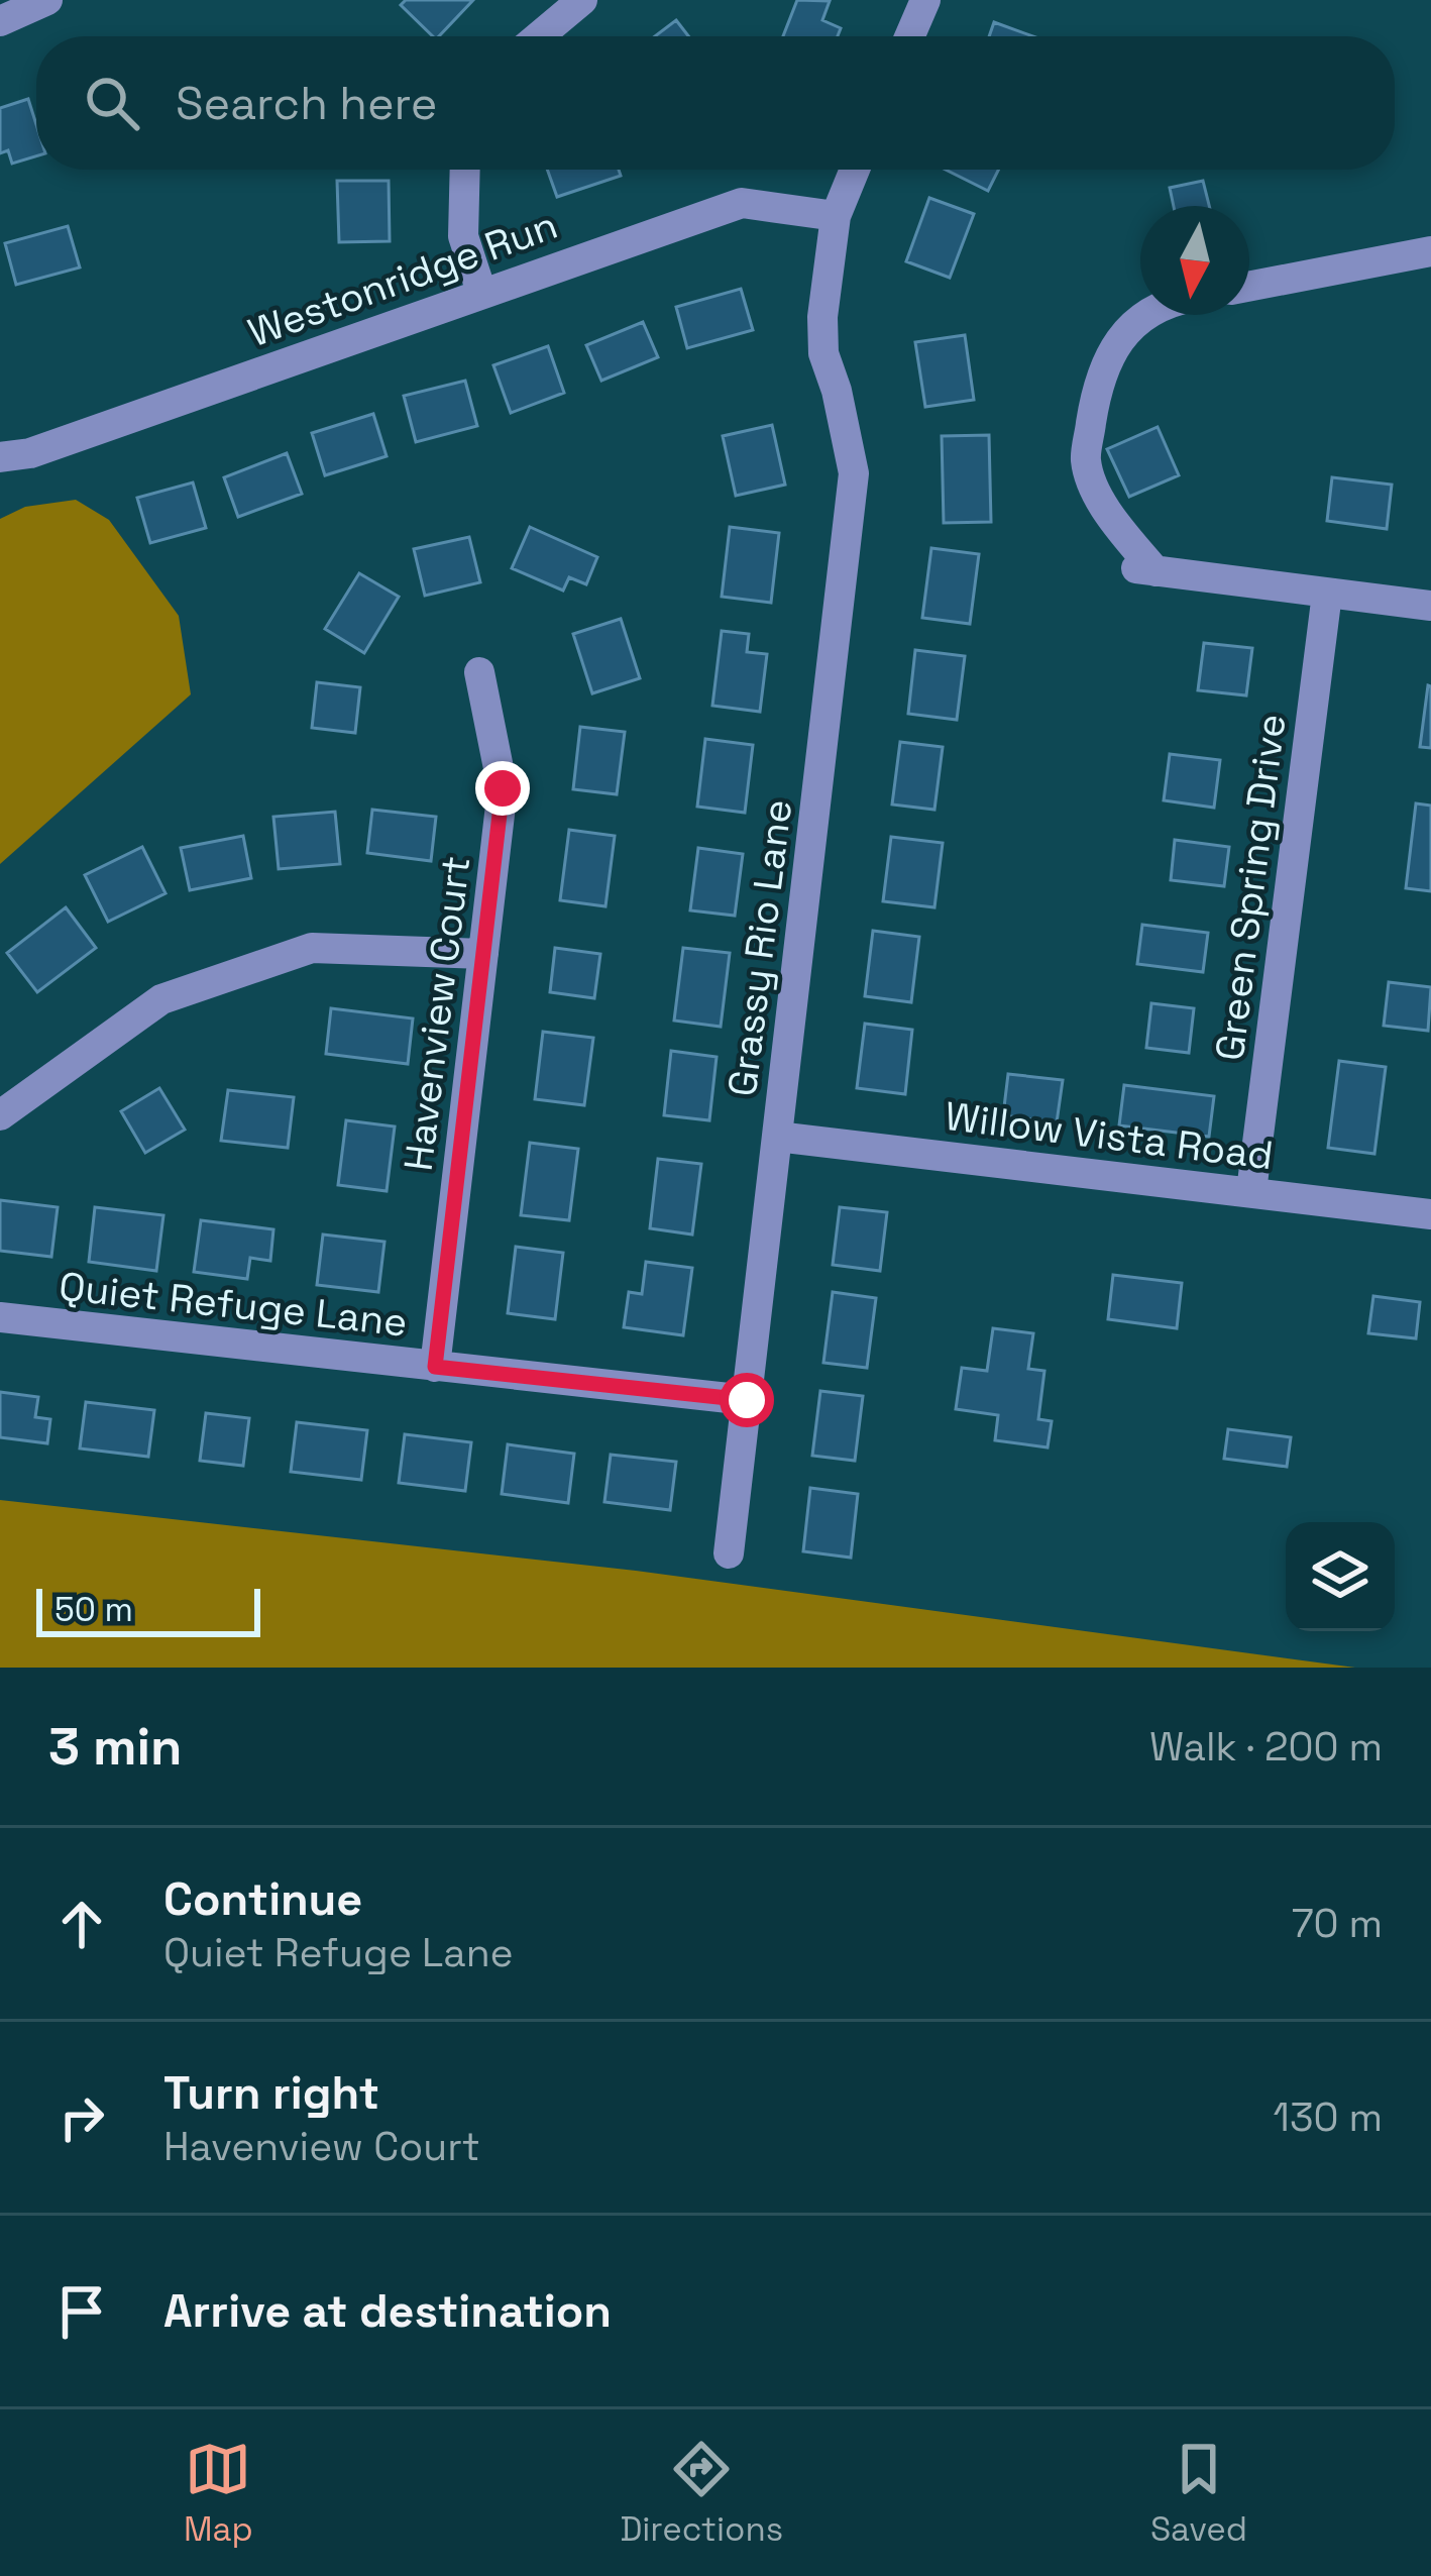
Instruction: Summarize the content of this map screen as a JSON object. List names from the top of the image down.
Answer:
{
  "streets": {
    "street": [
      "Westonridge Run",
      "Green Spring Drive",
      "Grassy Rio Lane",
      "Havenview Court",
      "Willow Vista Road",
      "Quiet Refuge Lane"
    ]
  },
  "crossings": [
    ["Westonridge Run", "Grassy Rio Lane"],
    ["Green Spring Drive", "Willow Vista Road"],
    ["Grassy Rio Lane", "Willow Vista Road"],
    ["Grassy Rio Lane", "Quiet Refuge Lane"],
    ["Havenview Court", "Quiet Refuge Lane"]
  ],
  "scale_bar": "50 m",
  "north": "bottom",
  "page": {
    "search": "Search here",
    "scale": "50 m",
    "heading": ["3 min", "Walk · 200 m"],
    "list": [
      ["Continue", "Quiet Refuge Lane", "70 m"],
      ["Turn right", "Havenview Court", "130 m"],
      "Arrive at destination"
    ],
    "nav": ["Map", "Directions", "Saved"]
  }
}
